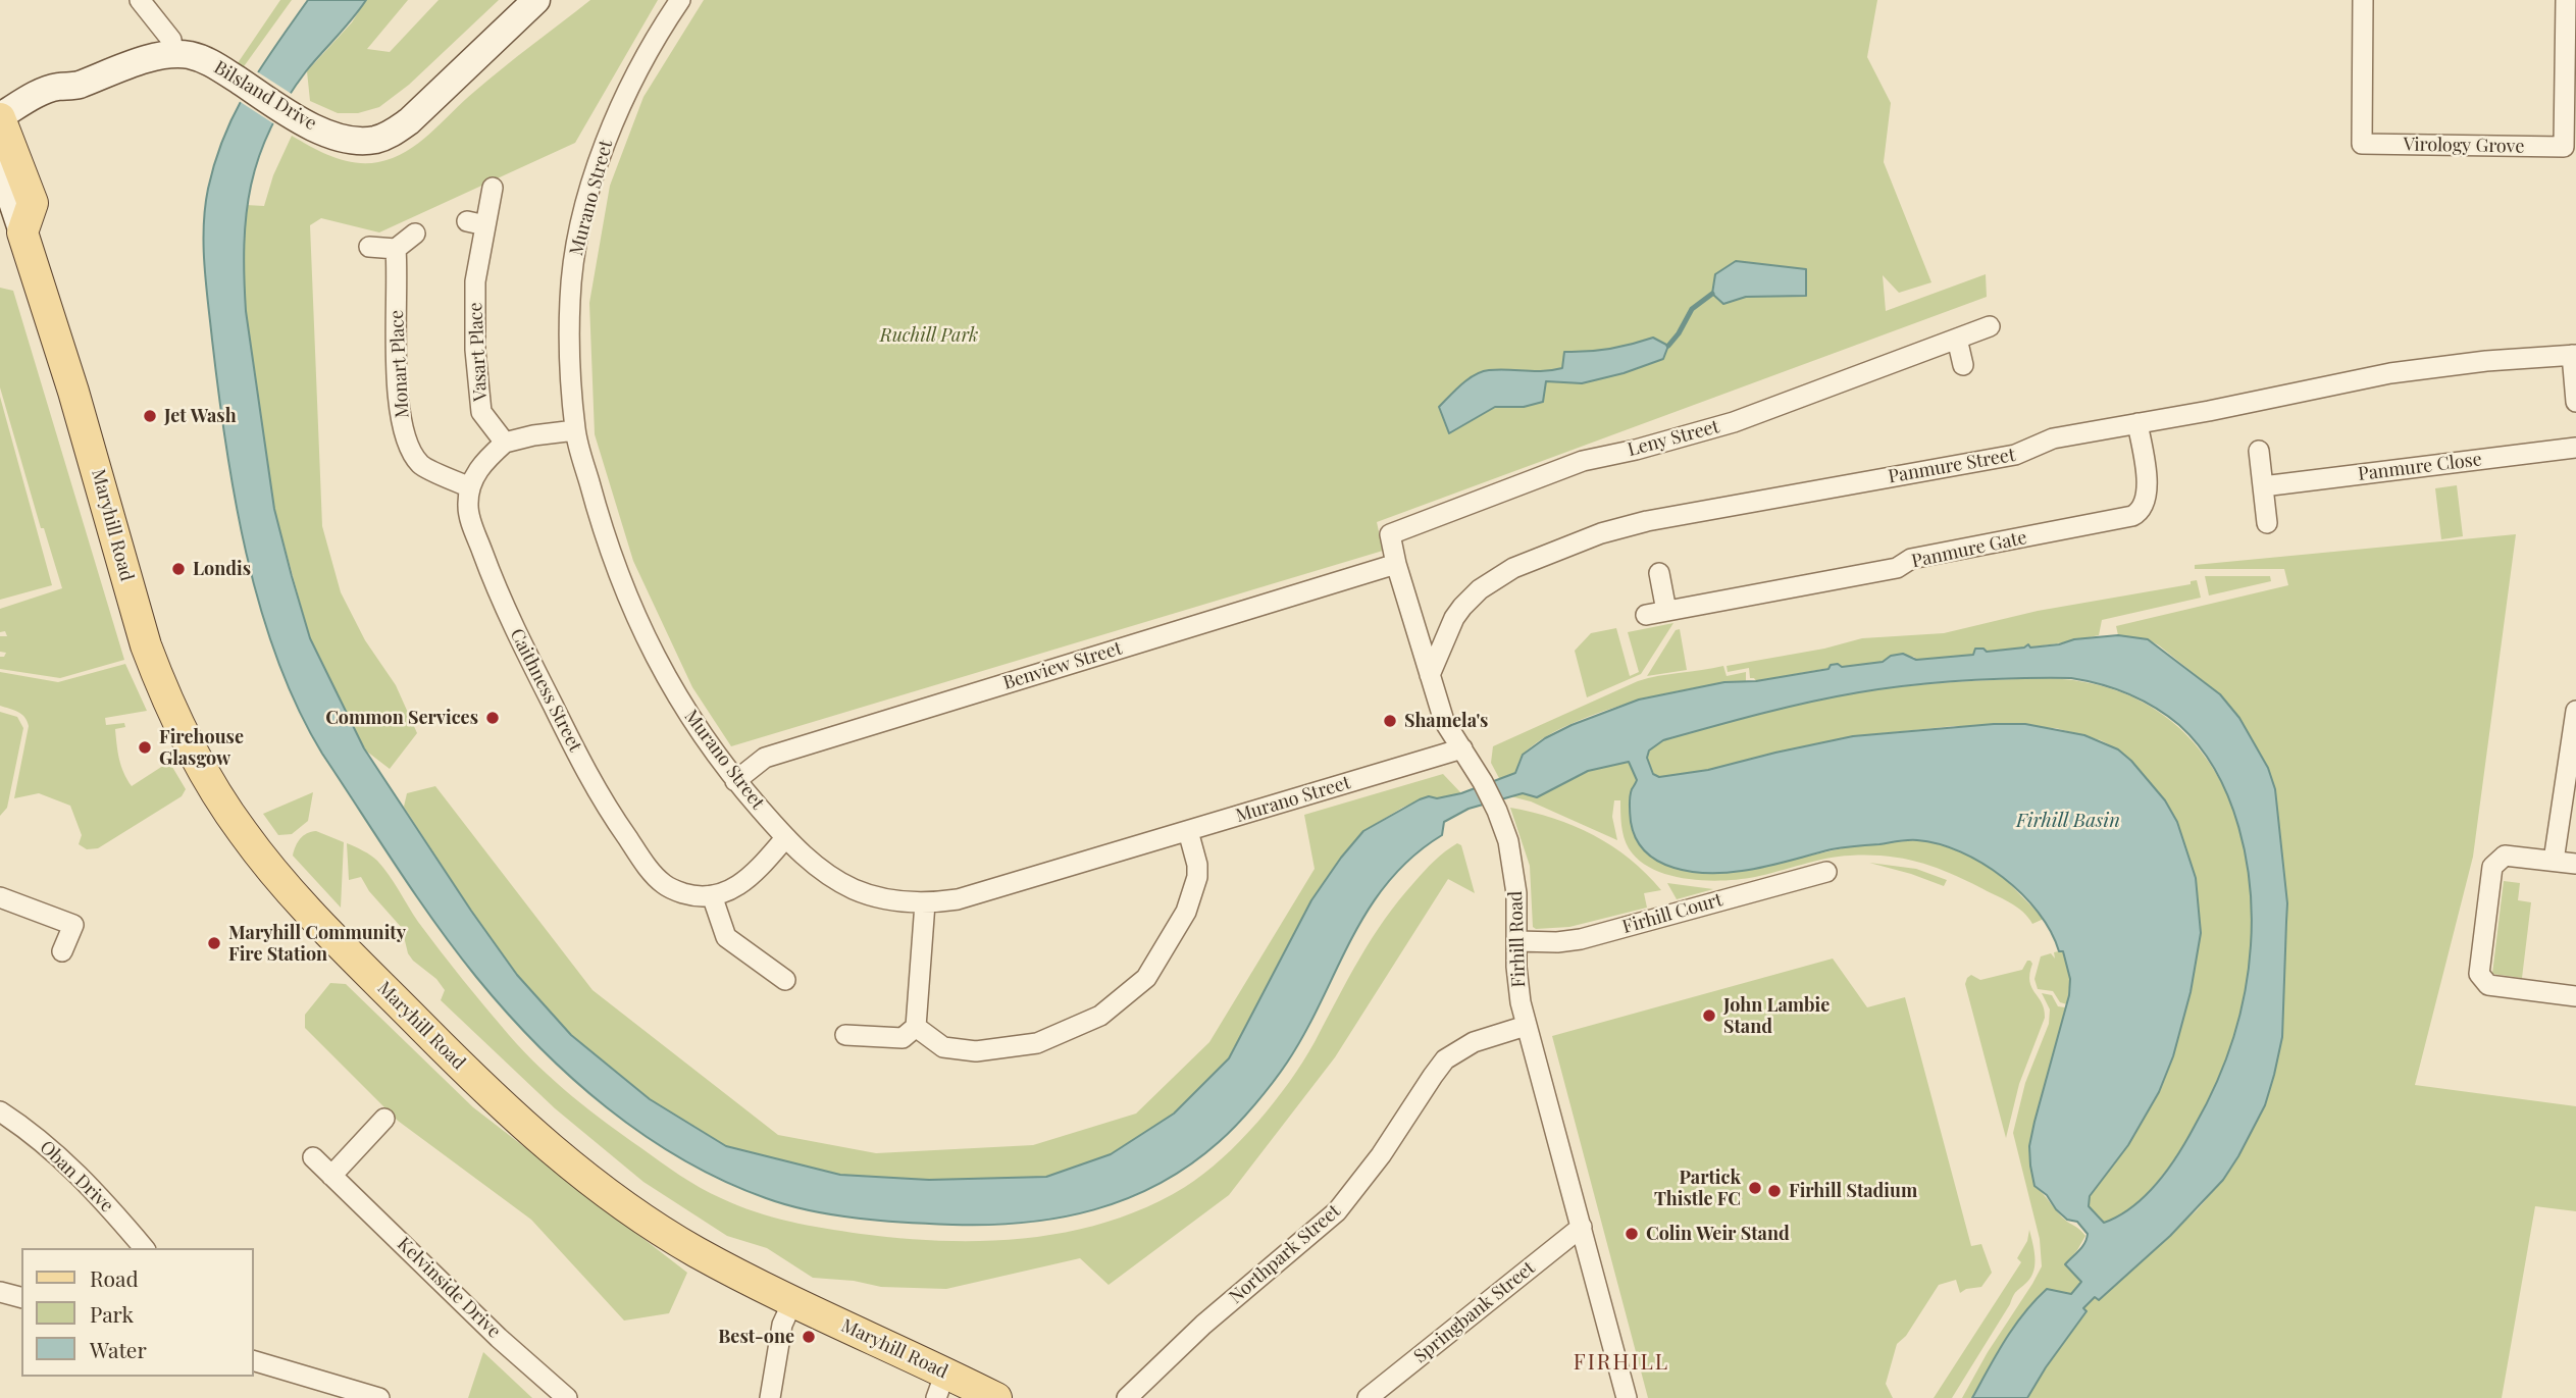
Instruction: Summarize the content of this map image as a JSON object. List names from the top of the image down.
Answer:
{
  "streets": {
    "main road": ["Bilsland Drive", "Maryhill Road"],
    "street": [
      "Virology Grove",
      "Murano Street",
      "Vasart Place",
      "Monart Place",
      "Leny Street",
      "Panmure Street",
      "Panmure Close",
      "Panmure Gate",
      "Benview Street",
      "Caithness Street",
      "Firhill Court",
      "Firhill Road",
      "Oban Drive",
      "Northpark Street",
      "Kelvinside Drive",
      "Springbank Street"
    ]
  },
  "crossings": [
    ["Murano Street", "Benview Street"],
    ["Murano Street", "Firhill Road"],
    ["Monart Place", "Caithness Street"],
    ["Leny Street", "Firhill Road"],
    ["Panmure Street", "Panmure Gate"],
    ["Panmure Street", "Firhill Road"],
    ["Benview Street", "Firhill Road"],
    ["Firhill Court", "Firhill Road"],
    ["Firhill Road", "Northpark Street"],
    ["Firhill Road", "Springbank Street"]
  ],
  "districts": ["FIRHILL"],
  "water": ["Firhill Basin"],
  "parks": ["Ruchill Park"],
  "places": [
    "Jet Wash",
    "Londis",
    "Common Services",
    "Shamela's",
    "Firehouse Glasgow",
    "Maryhill Community Fire Station",
    "John Lambie Stand",
    "Partick Thistle FC",
    "Firhill Stadium",
    "Colin Weir Stand",
    "Best-one"
  ],
  "legend": ["Road", "Park", "Water"]
}
